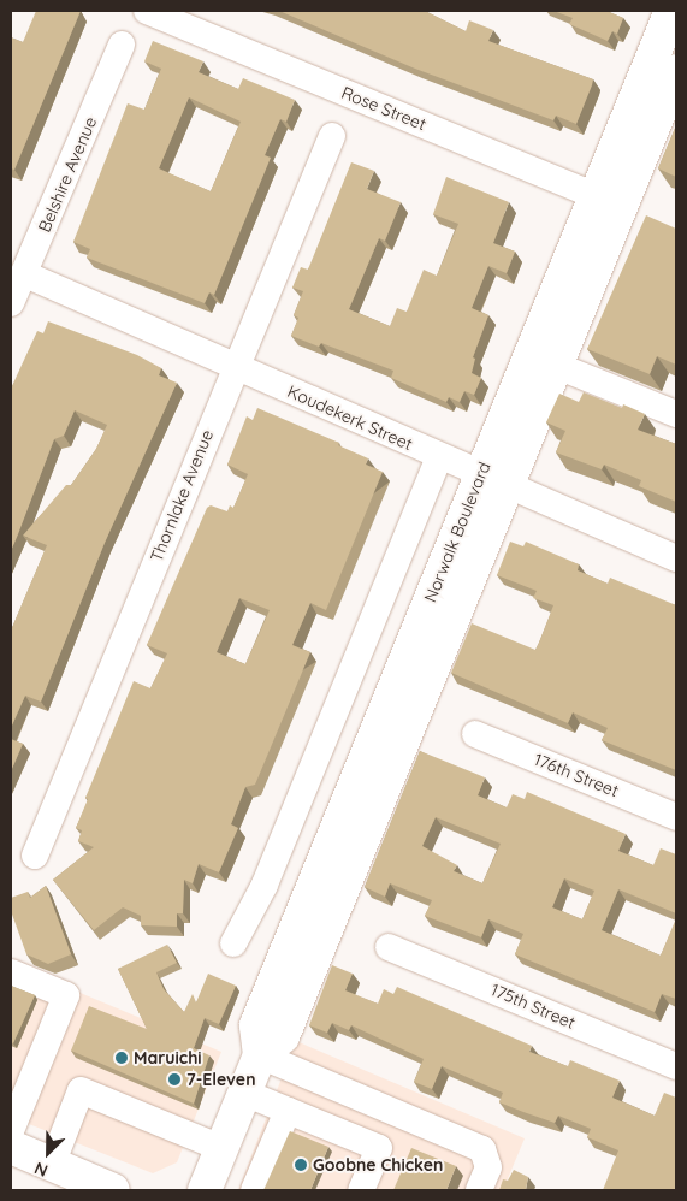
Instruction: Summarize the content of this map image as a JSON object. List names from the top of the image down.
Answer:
{
  "streets": {
    "main road": ["Norwalk Boulevard"],
    "street": [
      "Rose Street",
      "Belshire Avenue",
      "Koudekerk Street",
      "Thornlake Avenue",
      "176th Street",
      "175th Street"
    ]
  },
  "crossings": [
    ["Rose Street", "Norwalk Boulevard"],
    ["Belshire Avenue", "Koudekerk Street"],
    ["Koudekerk Street", "Thornlake Avenue"],
    ["Koudekerk Street", "Norwalk Boulevard"]
  ],
  "places": ["Maruichi", "7-Eleven", "Goobne Chicken"],
  "north": "bottom left"
}
